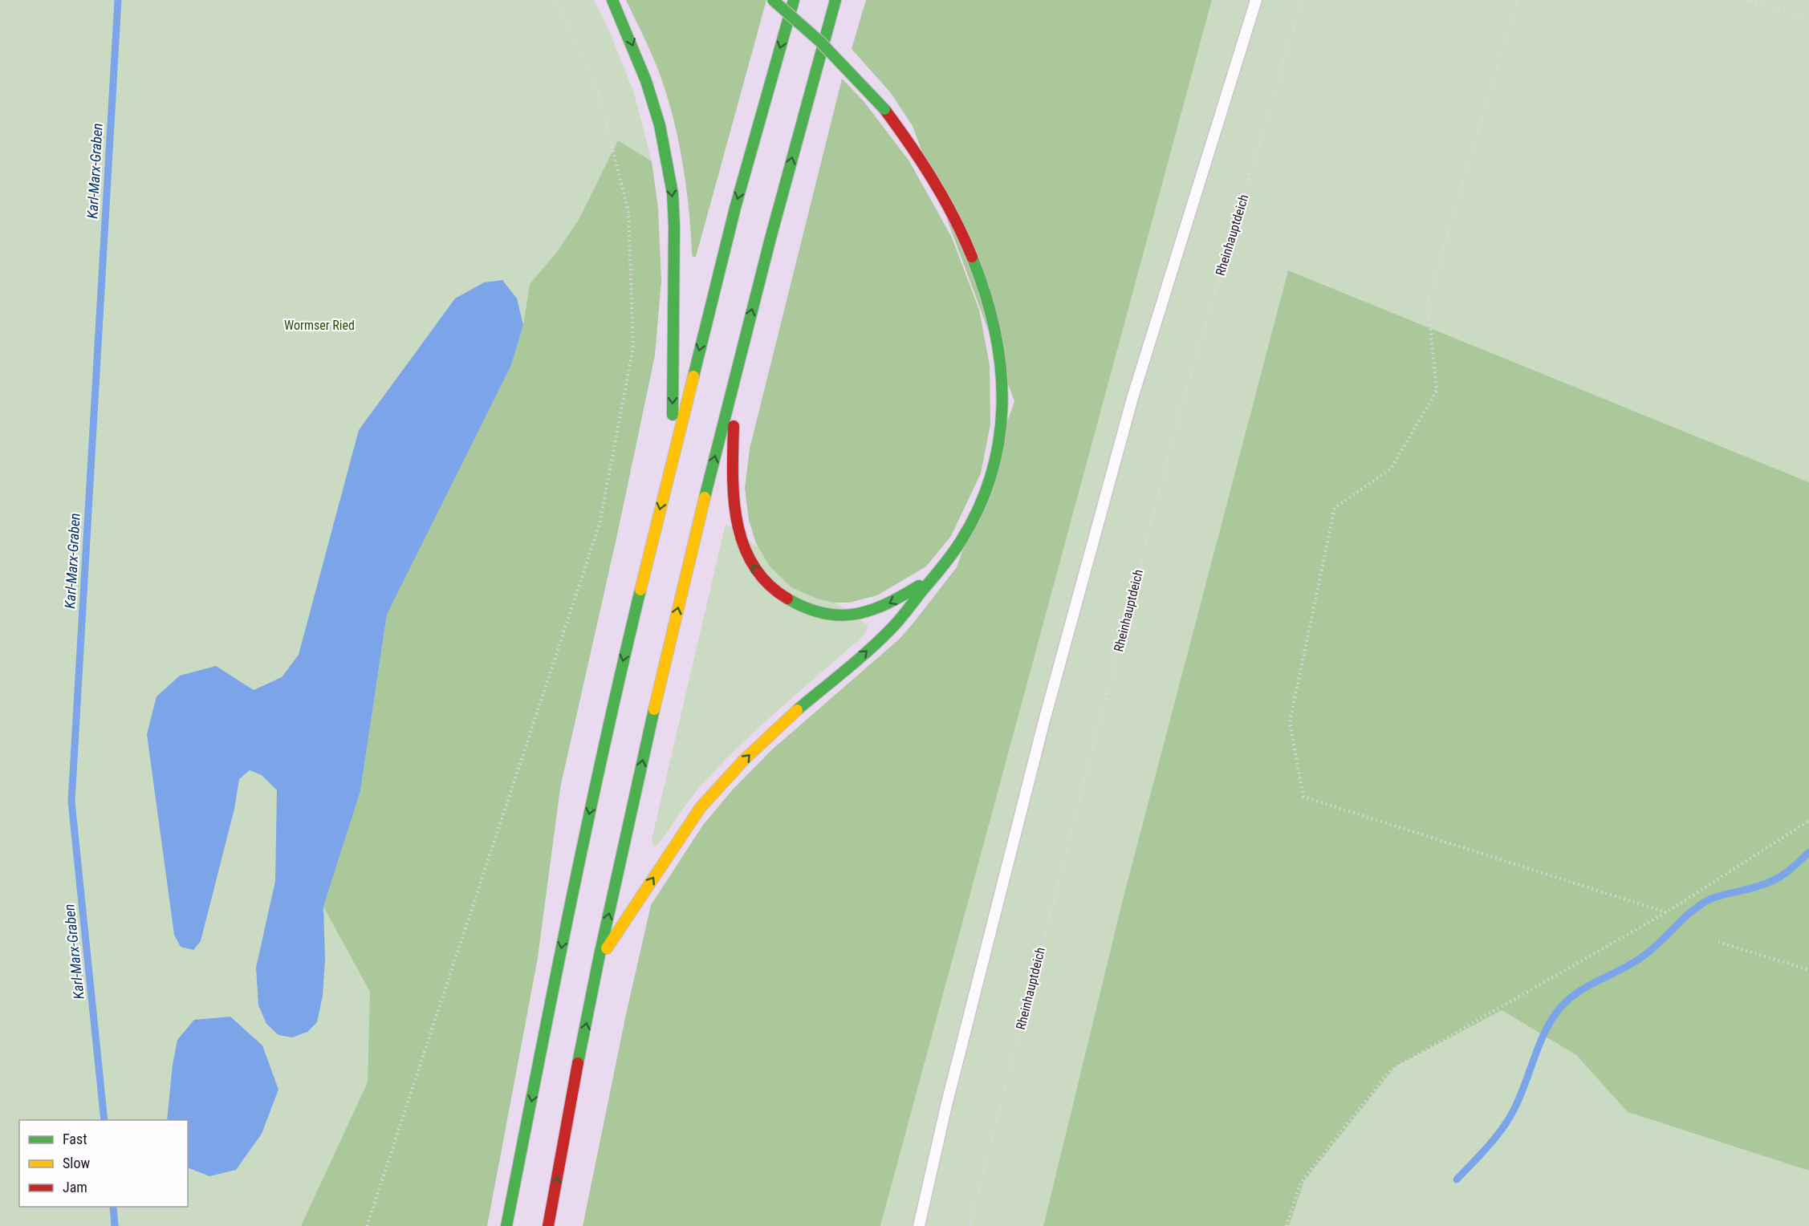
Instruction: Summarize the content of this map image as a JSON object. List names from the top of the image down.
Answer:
{
  "streets": {
    "path": ["Rheinhauptdeich"]
  },
  "water": ["Karl-Marx-Graben"],
  "parks": ["Wormser Ried"],
  "legend": ["Fast", "Slow", "Jam"]
}
